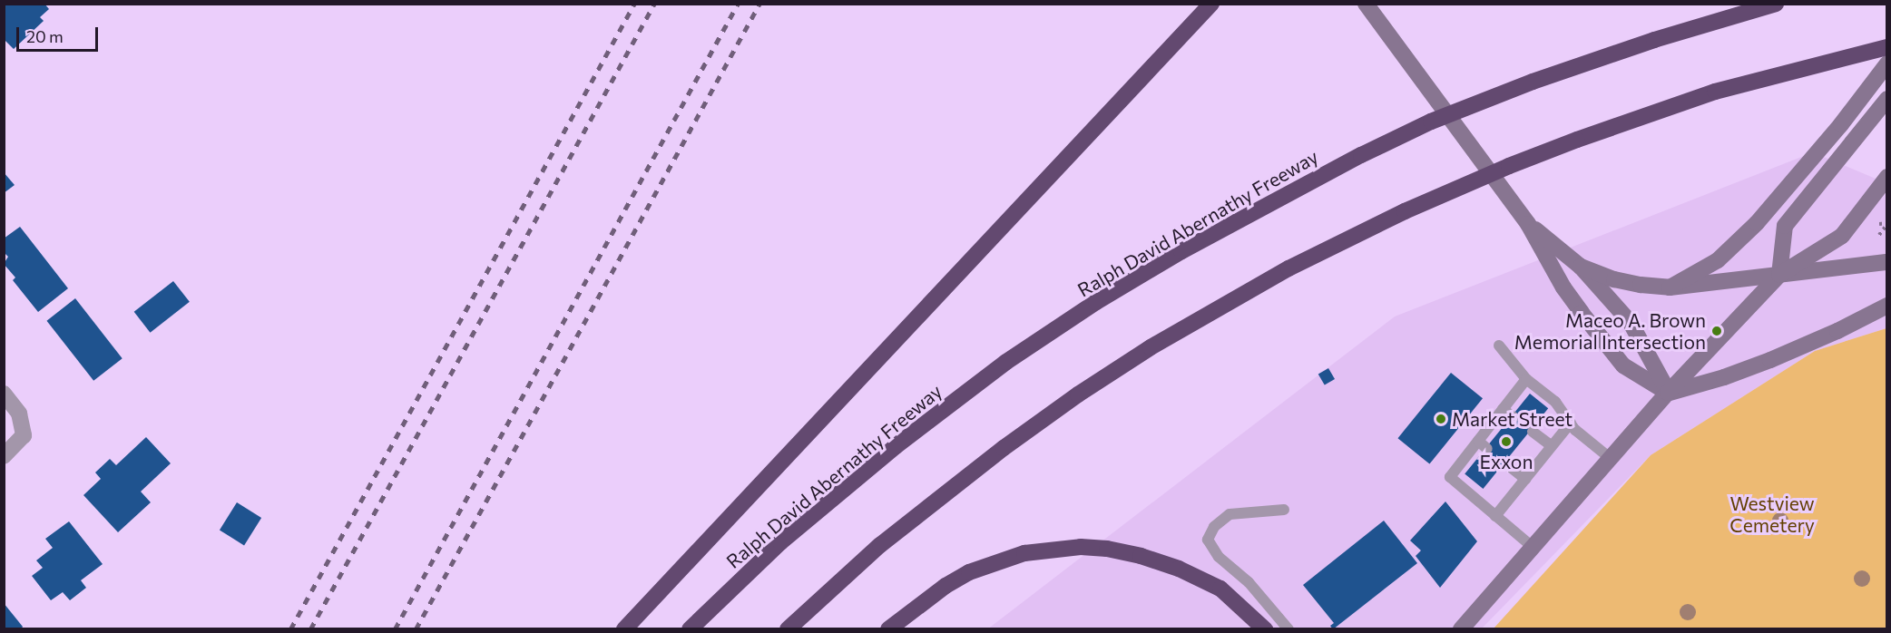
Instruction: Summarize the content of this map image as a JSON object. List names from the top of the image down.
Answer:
{
  "streets": {
    "highway": ["Ralph David Abernathy Freeway"]
  },
  "parks": ["Westview Cemetery"],
  "places": ["Maceo A. Brown Memorial Intersection", "Market Street", "Exxon"],
  "scale_bar": "20 m"
}
